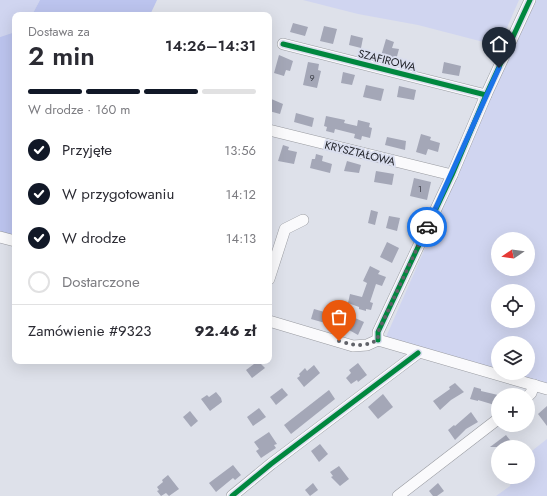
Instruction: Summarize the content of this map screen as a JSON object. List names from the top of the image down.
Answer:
{
  "streets": {
    "street": ["SZAFIROWA", "KRYSZTAŁOWA"]
  },
  "house_numbers": ["9", "1"],
  "north": "left",
  "page": {
    "heading": ["2 min", "Dostawa za", "14:26–14:31"],
    "panel": ["Zamówienie #9323", "92.46 zł"],
    "bar": "W drodze · 160 m",
    "list": [
      ["Przyjęte", "13:56"],
      ["W przygotowaniu", "14:12"],
      ["W drodze", "14:13"],
      "Dostarczone"
    ],
    "map_buttons": ["+", "−"]
  }
}
